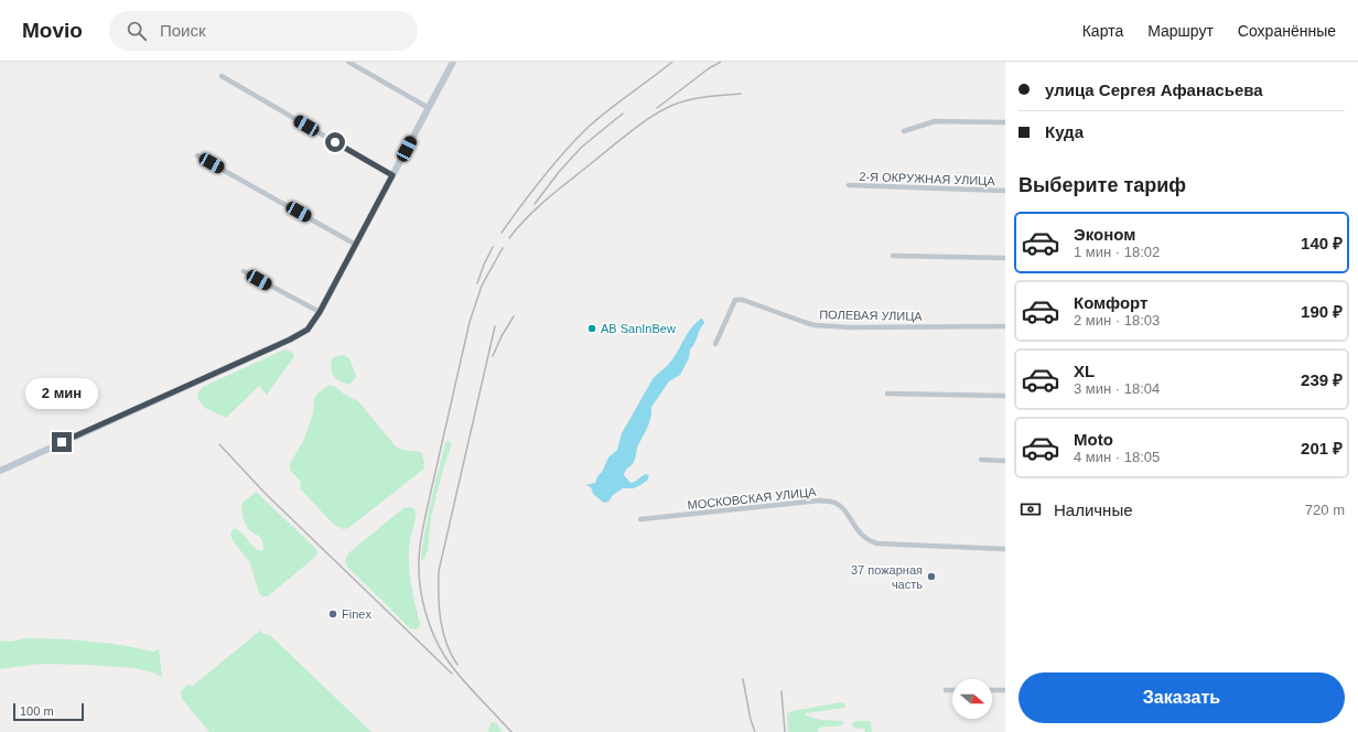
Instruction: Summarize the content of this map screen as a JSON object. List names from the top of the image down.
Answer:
{
  "streets": {
    "street": ["2-Я ОКРУЖНАЯ УЛИЦА", "ПОЛЕВАЯ УЛИЦА", "МОСКОВСКАЯ УЛИЦА"]
  },
  "places": ["AB SanInBew", "37 пожарная часть", "Finex"],
  "scale_bar": "100 m",
  "north": "right",
  "page": {
    "header": "Movio",
    "search": "Поиск",
    "nav": ["Карта", "Маршрут", "Сохранённые"],
    "banner": ["улица Сергея Афанасьева", "Куда"],
    "heading": "Выберите тариф",
    "list": [
      {
        "name": "Эконом",
        "note": "1 мин · 18:02",
        "value": "140 ₽"
      },
      {
        "name": "Комфорт",
        "note": "2 мин · 18:03",
        "value": "190 ₽"
      },
      {
        "name": "XL",
        "note": "3 мин · 18:04",
        "value": "239 ₽"
      },
      {
        "name": "Moto",
        "note": "4 мин · 18:05",
        "value": "201 ₽"
      }
    ],
    "bubble": "2 мин",
    "pay": ["Наличные", "720 m"],
    "buttons": "Заказать",
    "scale": "100 m"
  }
}
